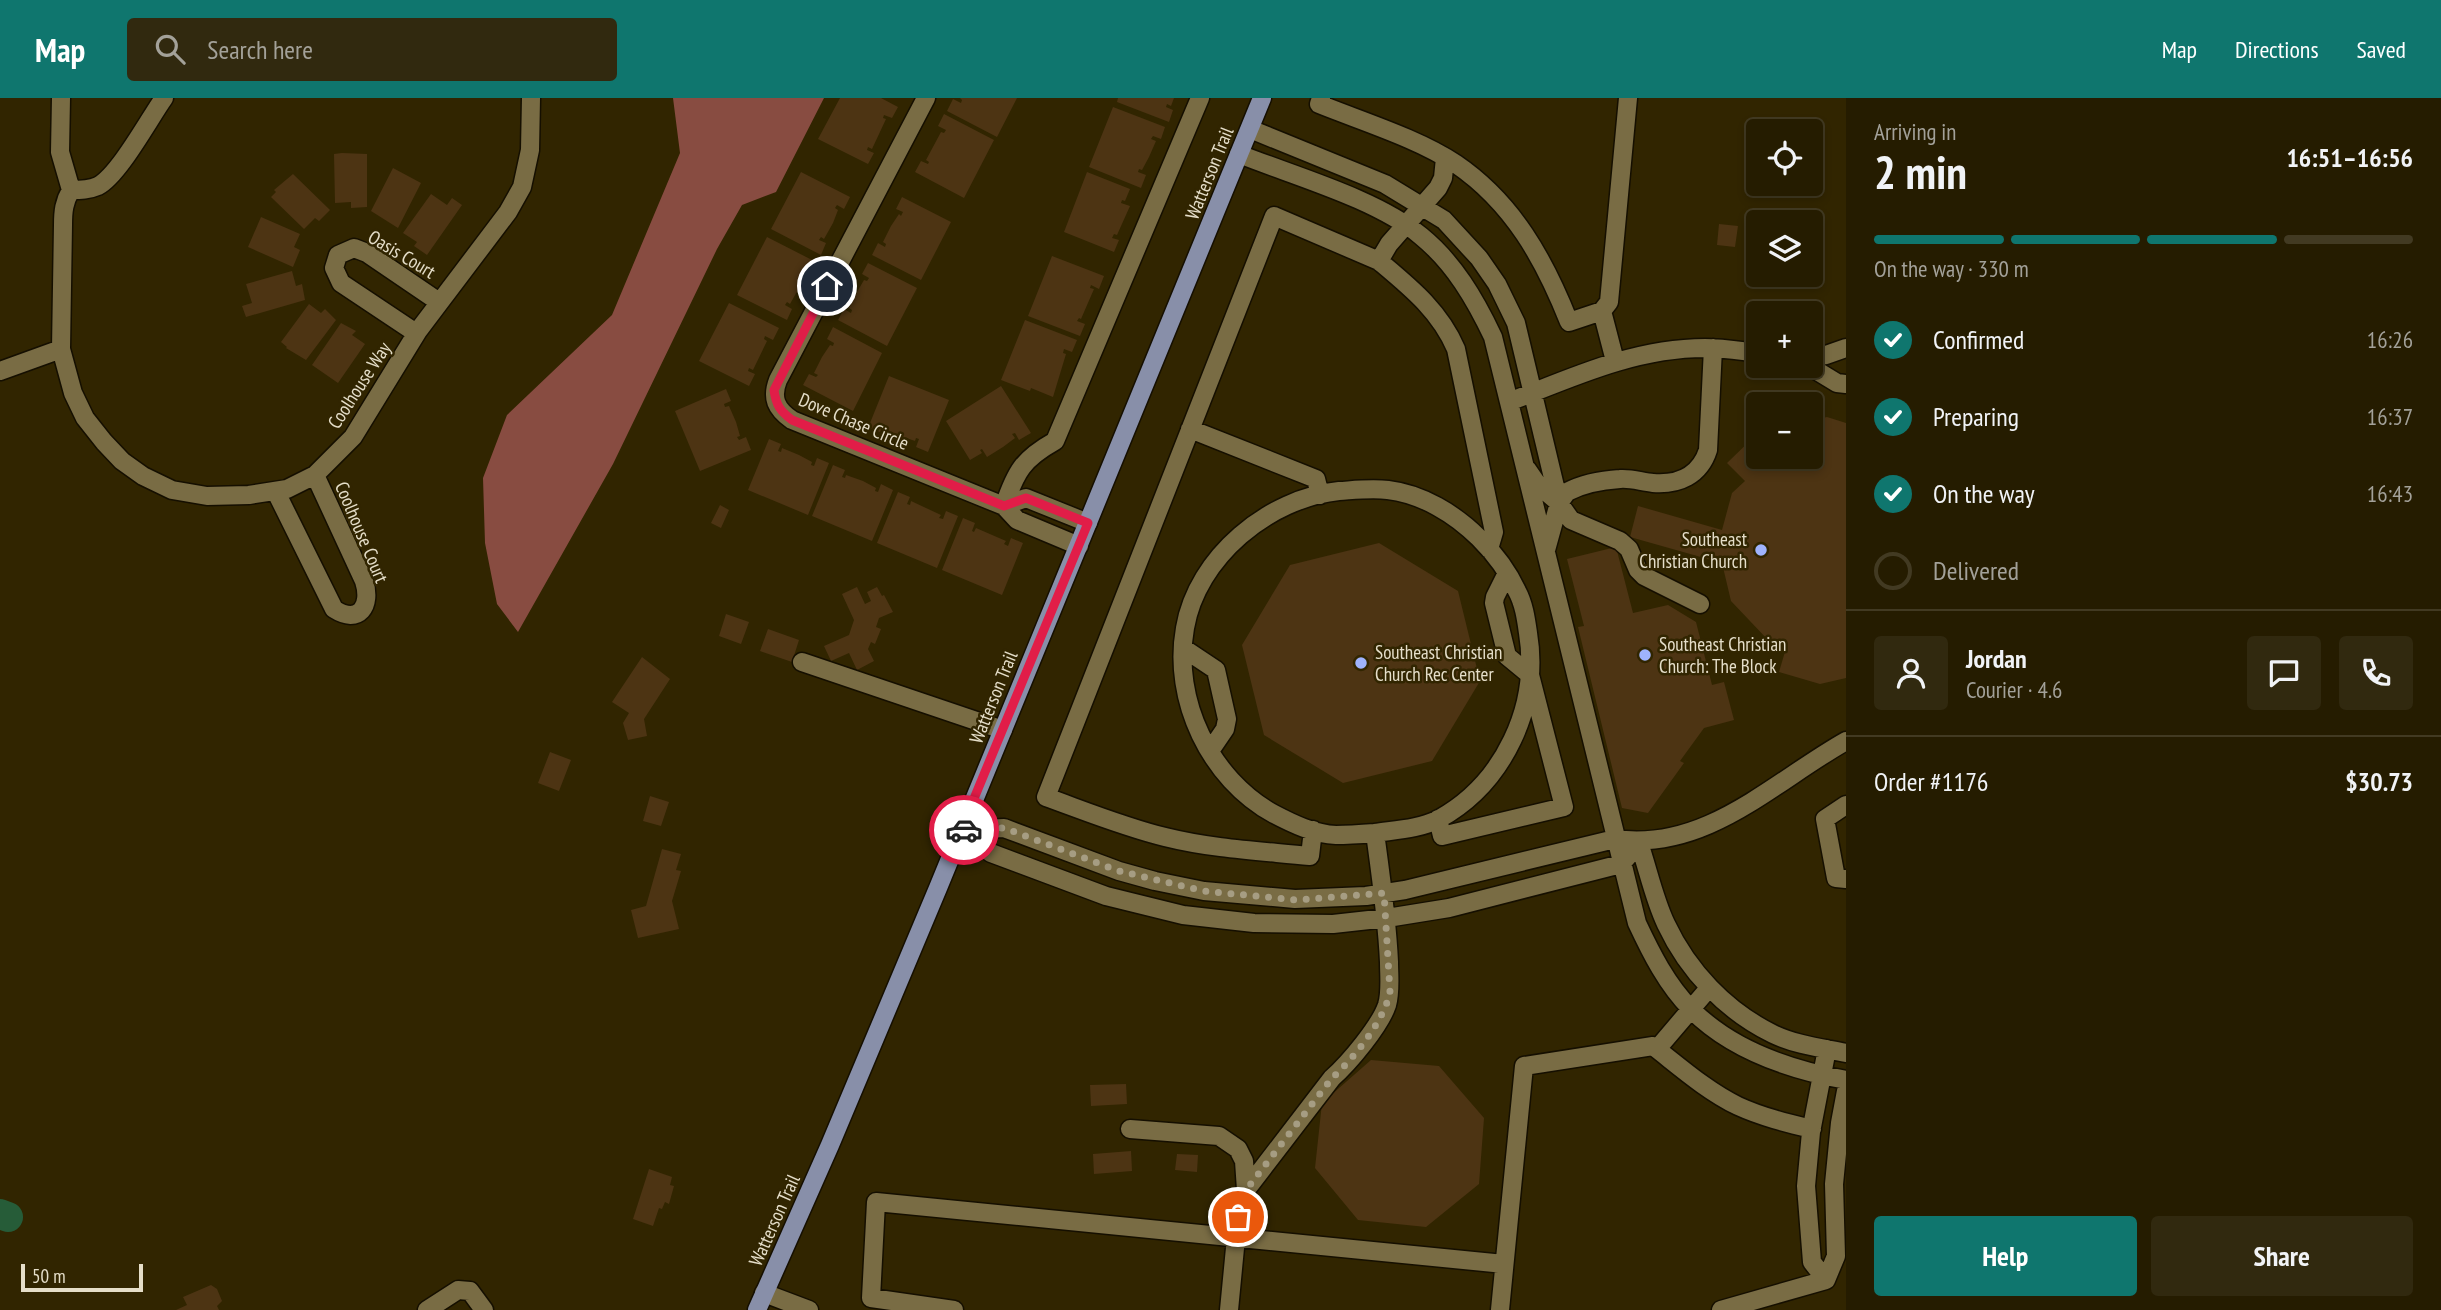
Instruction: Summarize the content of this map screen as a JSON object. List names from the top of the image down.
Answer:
{
  "streets": {
    "main road": ["Watterson Trail"],
    "street": [
      "Oasis Court",
      "Coolhouse Way",
      "Dove Chase Circle",
      "Coolhouse Court"
    ]
  },
  "crossings": [
    ["Watterson Trail", "Dove Chase Circle"],
    ["Oasis Court", "Coolhouse Way"],
    ["Coolhouse Way", "Coolhouse Court"]
  ],
  "places": ["Southeast Christian Church", "Southeast Christian Church: The Block", "Southeast Christian Church Rec Center"],
  "scale_bar": "50 m",
  "page": {
    "header": "Map",
    "search": "Search here",
    "nav": ["Map", "Directions", "Saved"],
    "heading": ["2 min", "Arriving in", "16:51–16:56"],
    "panel": [
      "Jordan",
      "Courier · 4.6",
      "Order #1176",
      "$30.73"
    ],
    "map_buttons": ["+", "−"],
    "bar": "On the way · 330 m",
    "list": [
      ["Confirmed", "16:26"],
      ["Preparing", "16:37"],
      ["On the way", "16:43"],
      "Delivered"
    ],
    "buttons": ["Help", "Share"],
    "scale": "50 m"
  }
}
